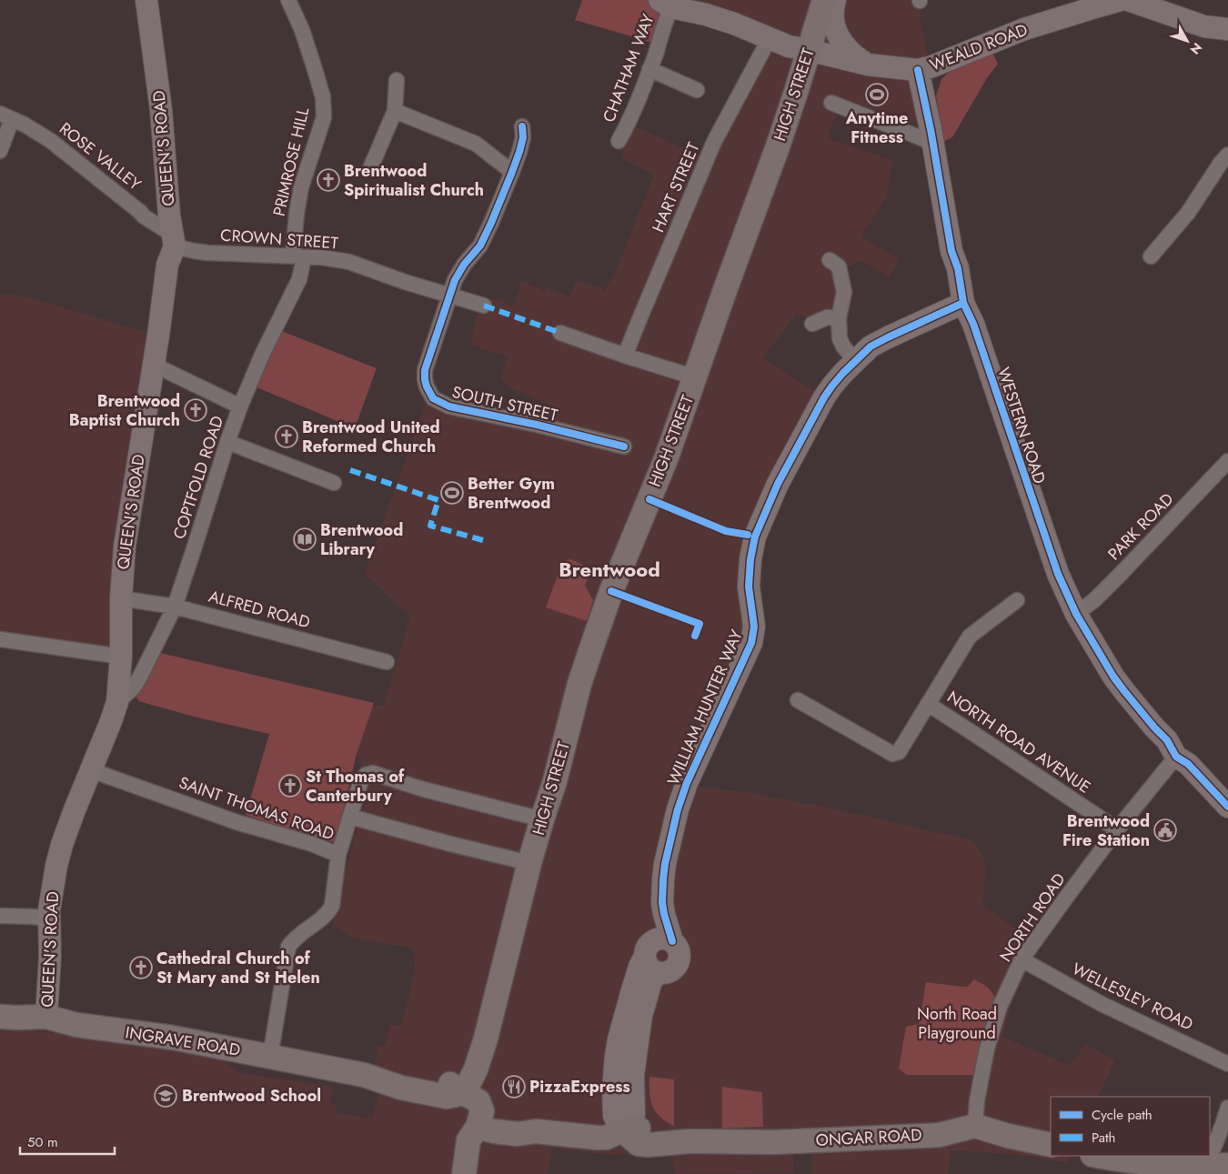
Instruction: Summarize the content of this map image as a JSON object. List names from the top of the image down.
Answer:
{
  "streets": {
    "main road": ["HIGH STREET", "INGRAVE ROAD", "ONGAR ROAD"],
    "street": [
      "WEALD ROAD",
      "CHATHAM WAY",
      "QUEEN'S ROAD",
      "ROSE VALLEY",
      "PRIMROSE HILL",
      "HART STREET",
      "CROWN STREET",
      "SOUTH STREET",
      "WESTERN ROAD",
      "COPTFOLD ROAD",
      "PARK ROAD",
      "ALFRED ROAD",
      "WILLIAM HUNTER WAY",
      "NORTH ROAD AVENUE",
      "SAINT THOMAS ROAD",
      "NORTH ROAD",
      "WELLESLEY ROAD"
    ]
  },
  "crossings": [
    ["WEALD ROAD", "CHATHAM WAY"],
    ["WEALD ROAD", "HIGH STREET"],
    ["WEALD ROAD", "HART STREET"],
    ["WEALD ROAD", "WESTERN ROAD"],
    ["HIGH STREET", "SAINT THOMAS ROAD"],
    ["HIGH STREET", "INGRAVE ROAD"],
    ["QUEEN'S ROAD", "ROSE VALLEY"],
    ["QUEEN'S ROAD", "CROWN STREET"],
    ["QUEEN'S ROAD", "COPTFOLD ROAD"],
    ["QUEEN'S ROAD", "ALFRED ROAD"],
    ["QUEEN'S ROAD", "SAINT THOMAS ROAD"],
    ["QUEEN'S ROAD", "INGRAVE ROAD"],
    ["ROSE VALLEY", "CROWN STREET"],
    ["PRIMROSE HILL", "CROWN STREET"],
    ["PRIMROSE HILL", "COPTFOLD ROAD"],
    ["CROWN STREET", "SOUTH STREET"],
    ["CROWN STREET", "COPTFOLD ROAD"],
    ["WESTERN ROAD", "PARK ROAD"],
    ["WESTERN ROAD", "WILLIAM HUNTER WAY"],
    ["WESTERN ROAD", "NORTH ROAD"],
    ["COPTFOLD ROAD", "ALFRED ROAD"],
    ["WILLIAM HUNTER WAY", "ONGAR ROAD"],
    ["NORTH ROAD AVENUE", "NORTH ROAD"],
    ["NORTH ROAD", "WELLESLEY ROAD"],
    ["NORTH ROAD", "ONGAR ROAD"]
  ],
  "districts": ["Brentwood"],
  "parks": ["North Road Playground"],
  "places": {
    "sports": ["Anytime Fitness", "Better Gym Brentwood"],
    "church": [
      "Brentwood Spiritualist Church",
      "Brentwood Baptist Church",
      "Brentwood United Reformed Church",
      "St Thomas of Canterbury",
      "Cathedral Church of St Mary and St Helen"
    ],
    "library": ["Brentwood Library"],
    "public building": ["Brentwood Fire Station"],
    "restaurant": ["PizzaExpress"],
    "school or university": ["Brentwood School"]
  },
  "legend": ["Cycle path", "Path"],
  "scale_bar": "50 m",
  "north": "bottom right"
}
